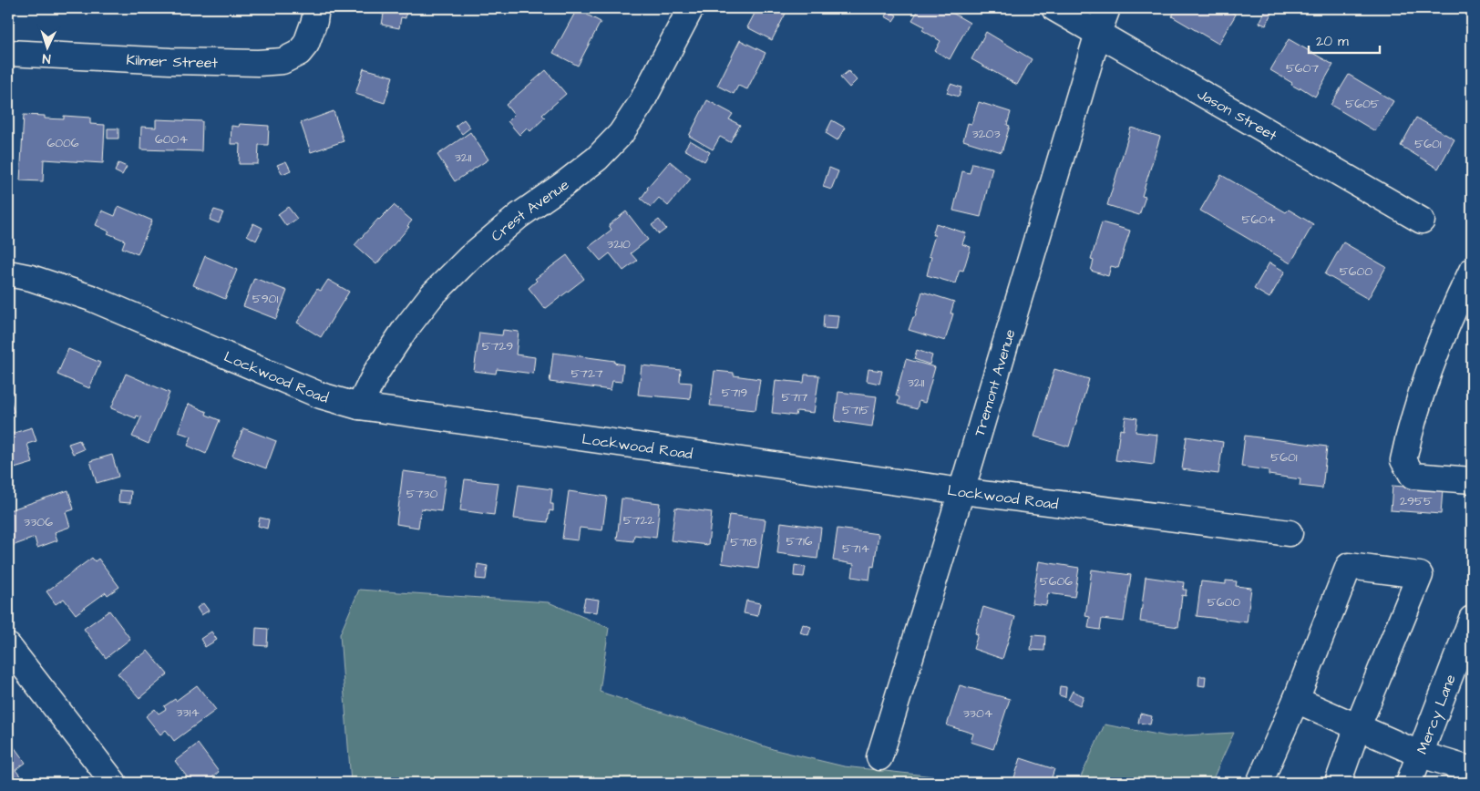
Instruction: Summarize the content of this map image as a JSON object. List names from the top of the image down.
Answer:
{
  "streets": {
    "street": [
      "Kilmer Street",
      "Jason Street",
      "Crest Avenue",
      "Lockwood Road",
      "Tremont Avenue",
      "Mercy Lane"
    ]
  },
  "crossings": [
    ["Jason Street", "Tremont Avenue"],
    ["Crest Avenue", "Lockwood Road"],
    ["Lockwood Road", "Tremont Avenue"]
  ],
  "house_numbers": [
    "5607",
    "5605",
    "3203",
    "6004",
    "6006",
    "5601",
    "3211",
    "5604",
    "3210",
    "5600",
    "5901",
    "5729",
    "5727",
    "3211",
    "5719",
    "5717",
    "5715",
    "5601",
    "5730",
    "2955",
    "5722",
    "3306",
    "5716",
    "5718",
    "5714",
    "5606",
    "5600",
    "3314",
    "3304"
  ],
  "scale_bar": "20 m",
  "north": "bottom"
}
